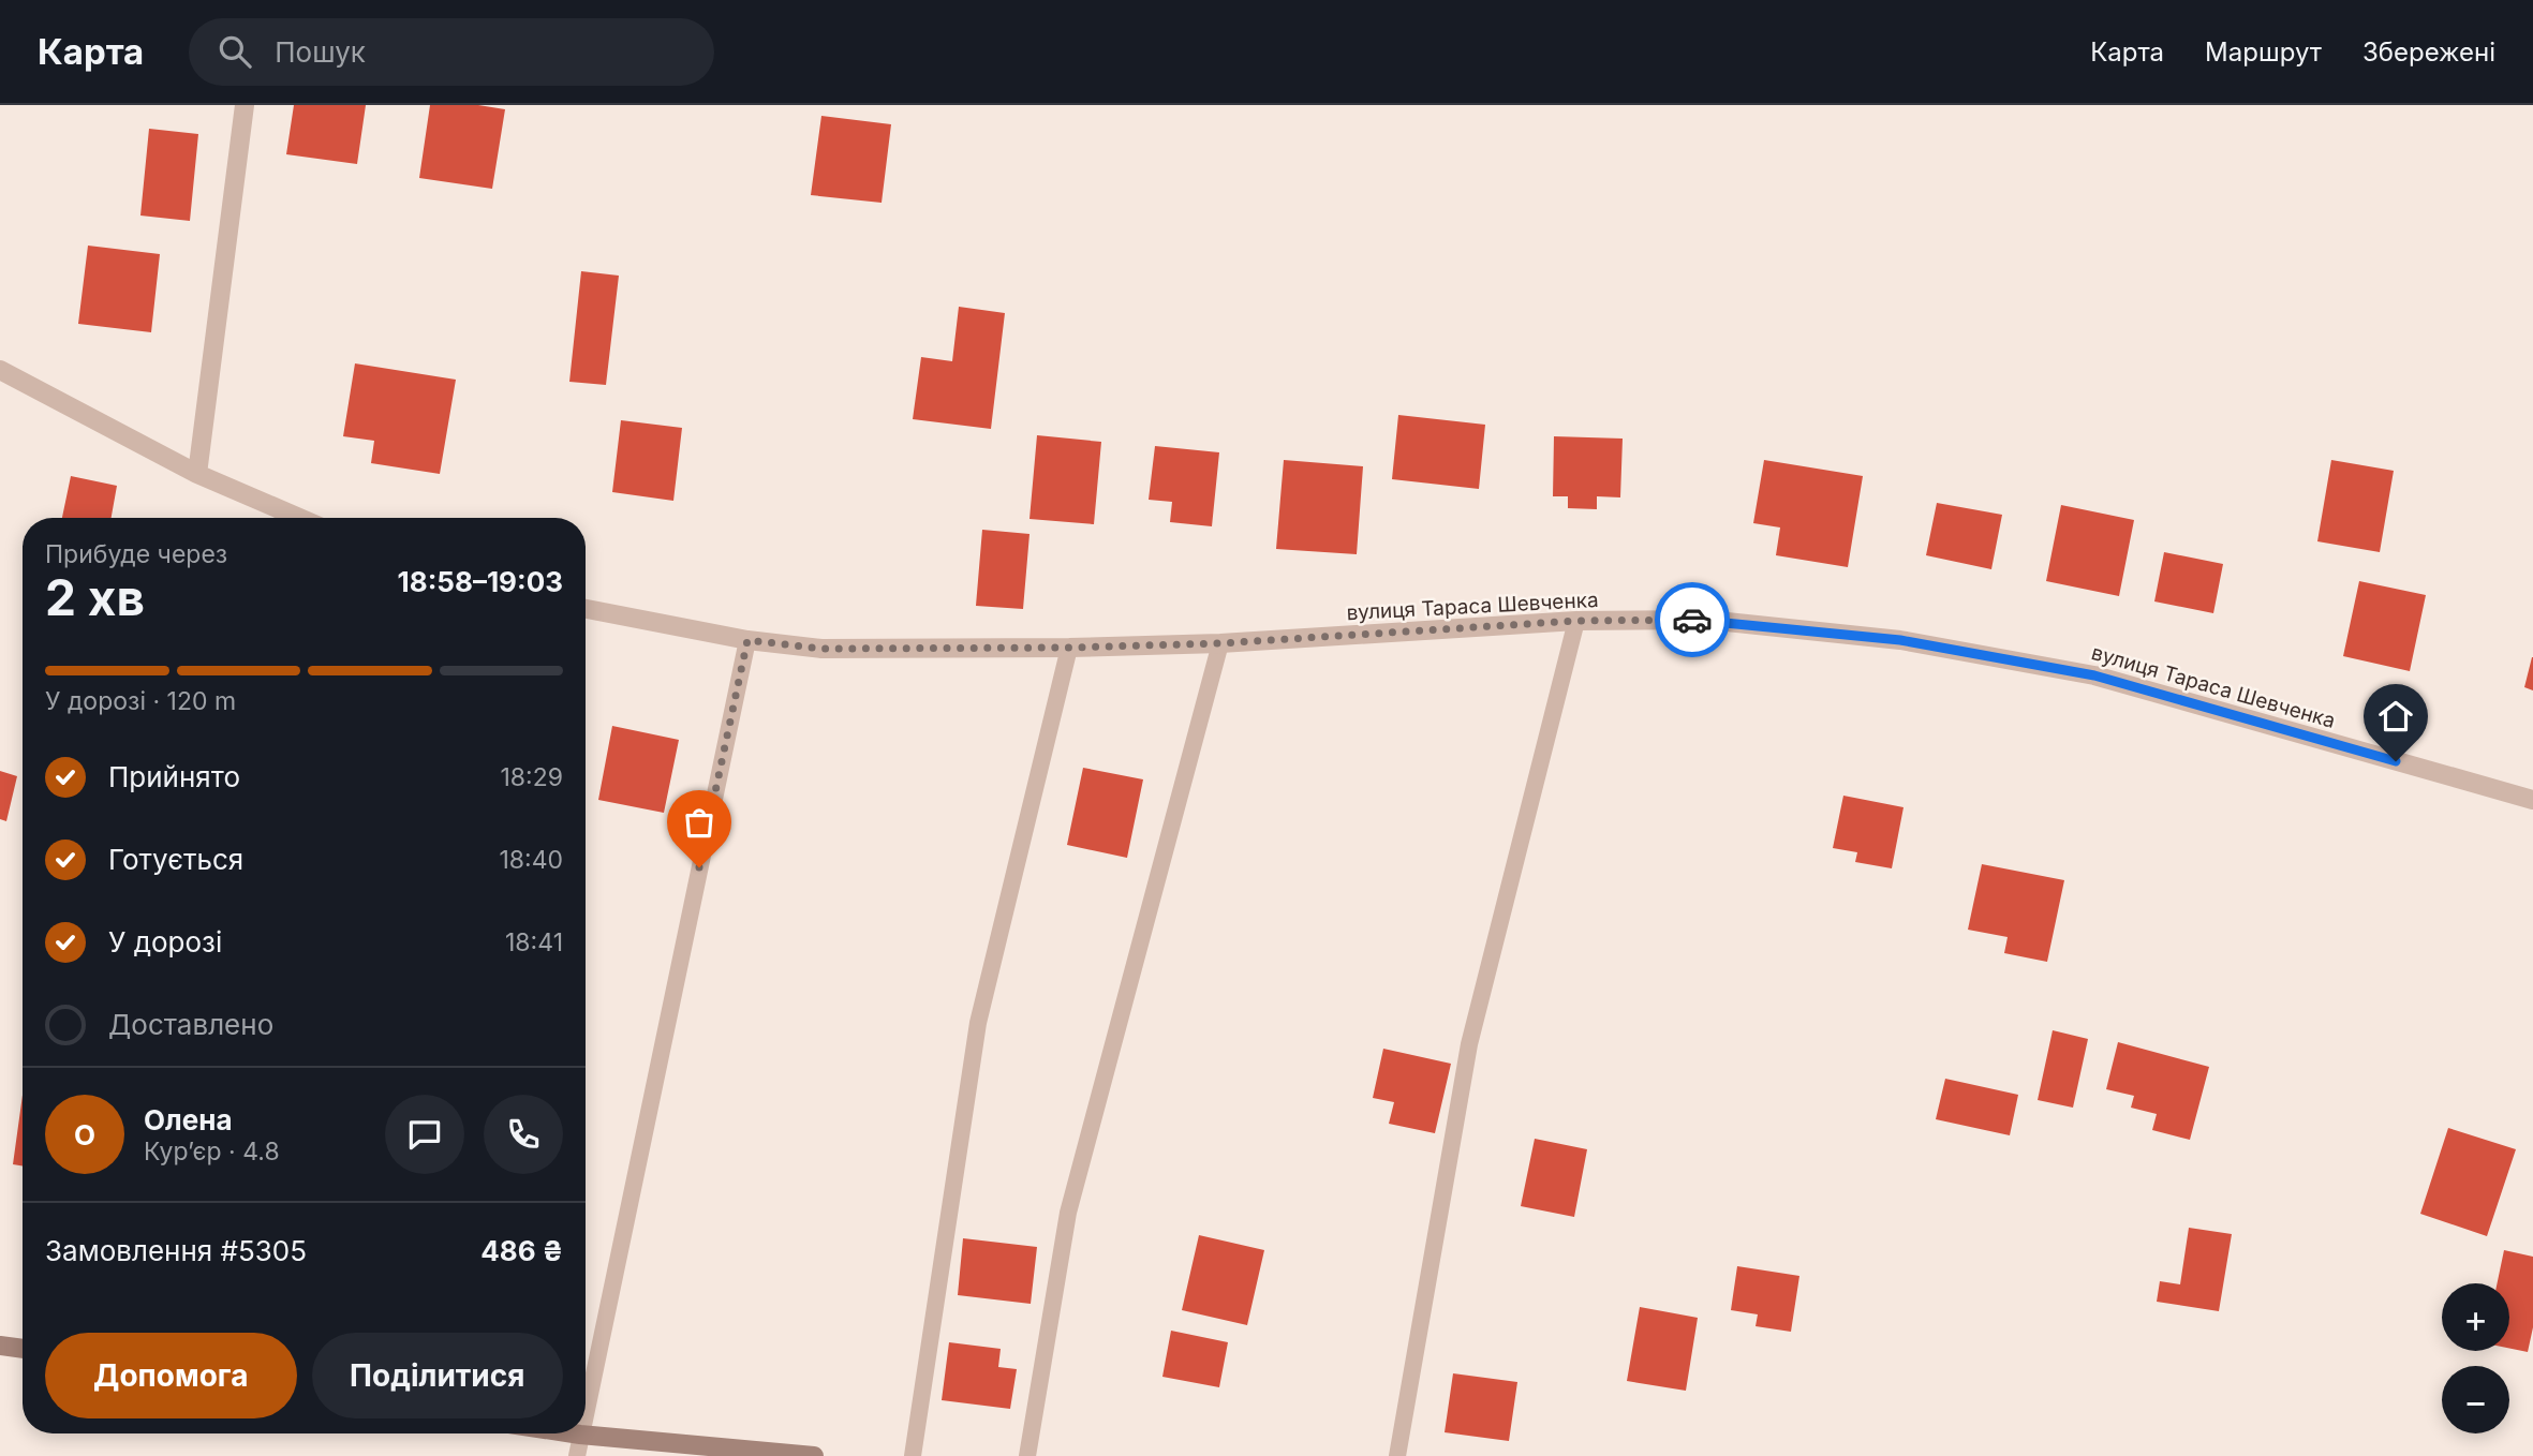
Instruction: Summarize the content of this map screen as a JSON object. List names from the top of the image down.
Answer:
{
  "streets": {
    "street": ["вулиця Тараса Шевченка"]
  },
  "page": {
    "header": "Карта",
    "search": "Пошук",
    "nav": ["Карта", "Маршрут", "Збережені"],
    "heading": ["2 хв", "Прибуде через", "18:58–19:03"],
    "panel": [
      "Олена",
      "Кур’єр · 4.8",
      "Замовлення #5305",
      "486 ₴"
    ],
    "bar": "У дорозі · 120 m",
    "list": [
      ["Прийнято", "18:29"],
      ["Готується", "18:40"],
      ["У дорозі", "18:41"],
      "Доставлено"
    ],
    "round": "О",
    "map_buttons": ["+", "−"],
    "buttons": ["Допомога", "Поділитися"]
  }
}
